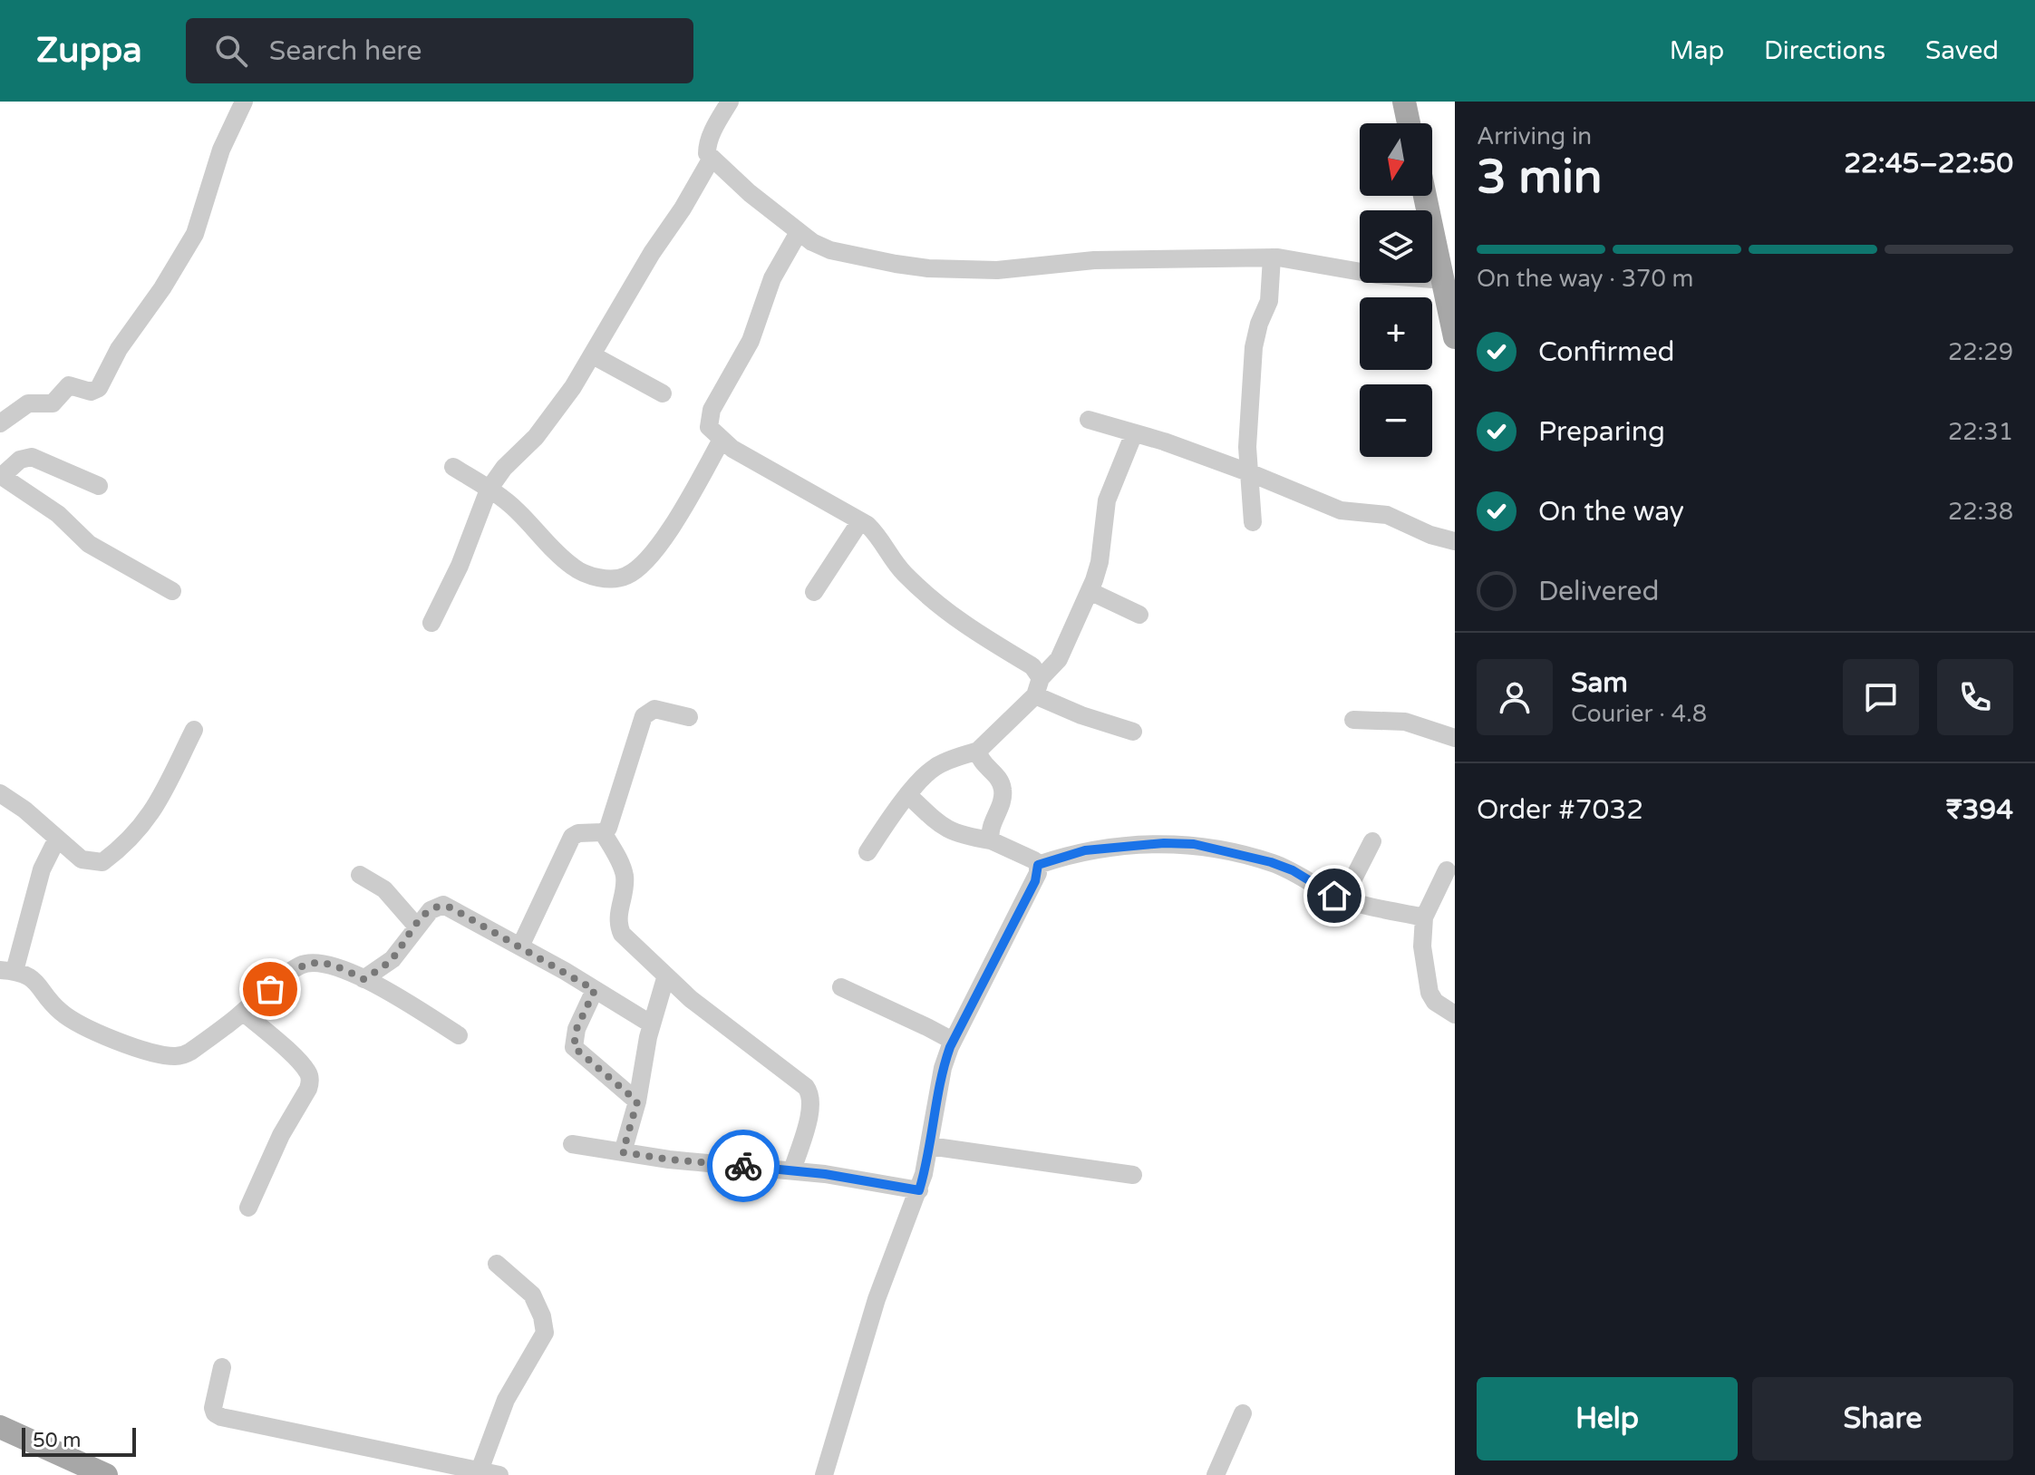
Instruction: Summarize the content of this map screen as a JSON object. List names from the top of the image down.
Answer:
{
  "scale_bar": "50 m",
  "north": "bottom",
  "page": {
    "header": "Zuppa",
    "search": "Search here",
    "nav": ["Map", "Directions", "Saved"],
    "heading": ["3 min", "Arriving in", "22:45–22:50"],
    "panel": [
      "Sam",
      "Courier · 4.8",
      "Order #7032",
      "₹394"
    ],
    "map_buttons": ["+", "−"],
    "bar": "On the way · 370 m",
    "list": [
      ["Confirmed", "22:29"],
      ["Preparing", "22:31"],
      ["On the way", "22:38"],
      "Delivered"
    ],
    "buttons": ["Help", "Share"],
    "scale": "50 m"
  }
}
